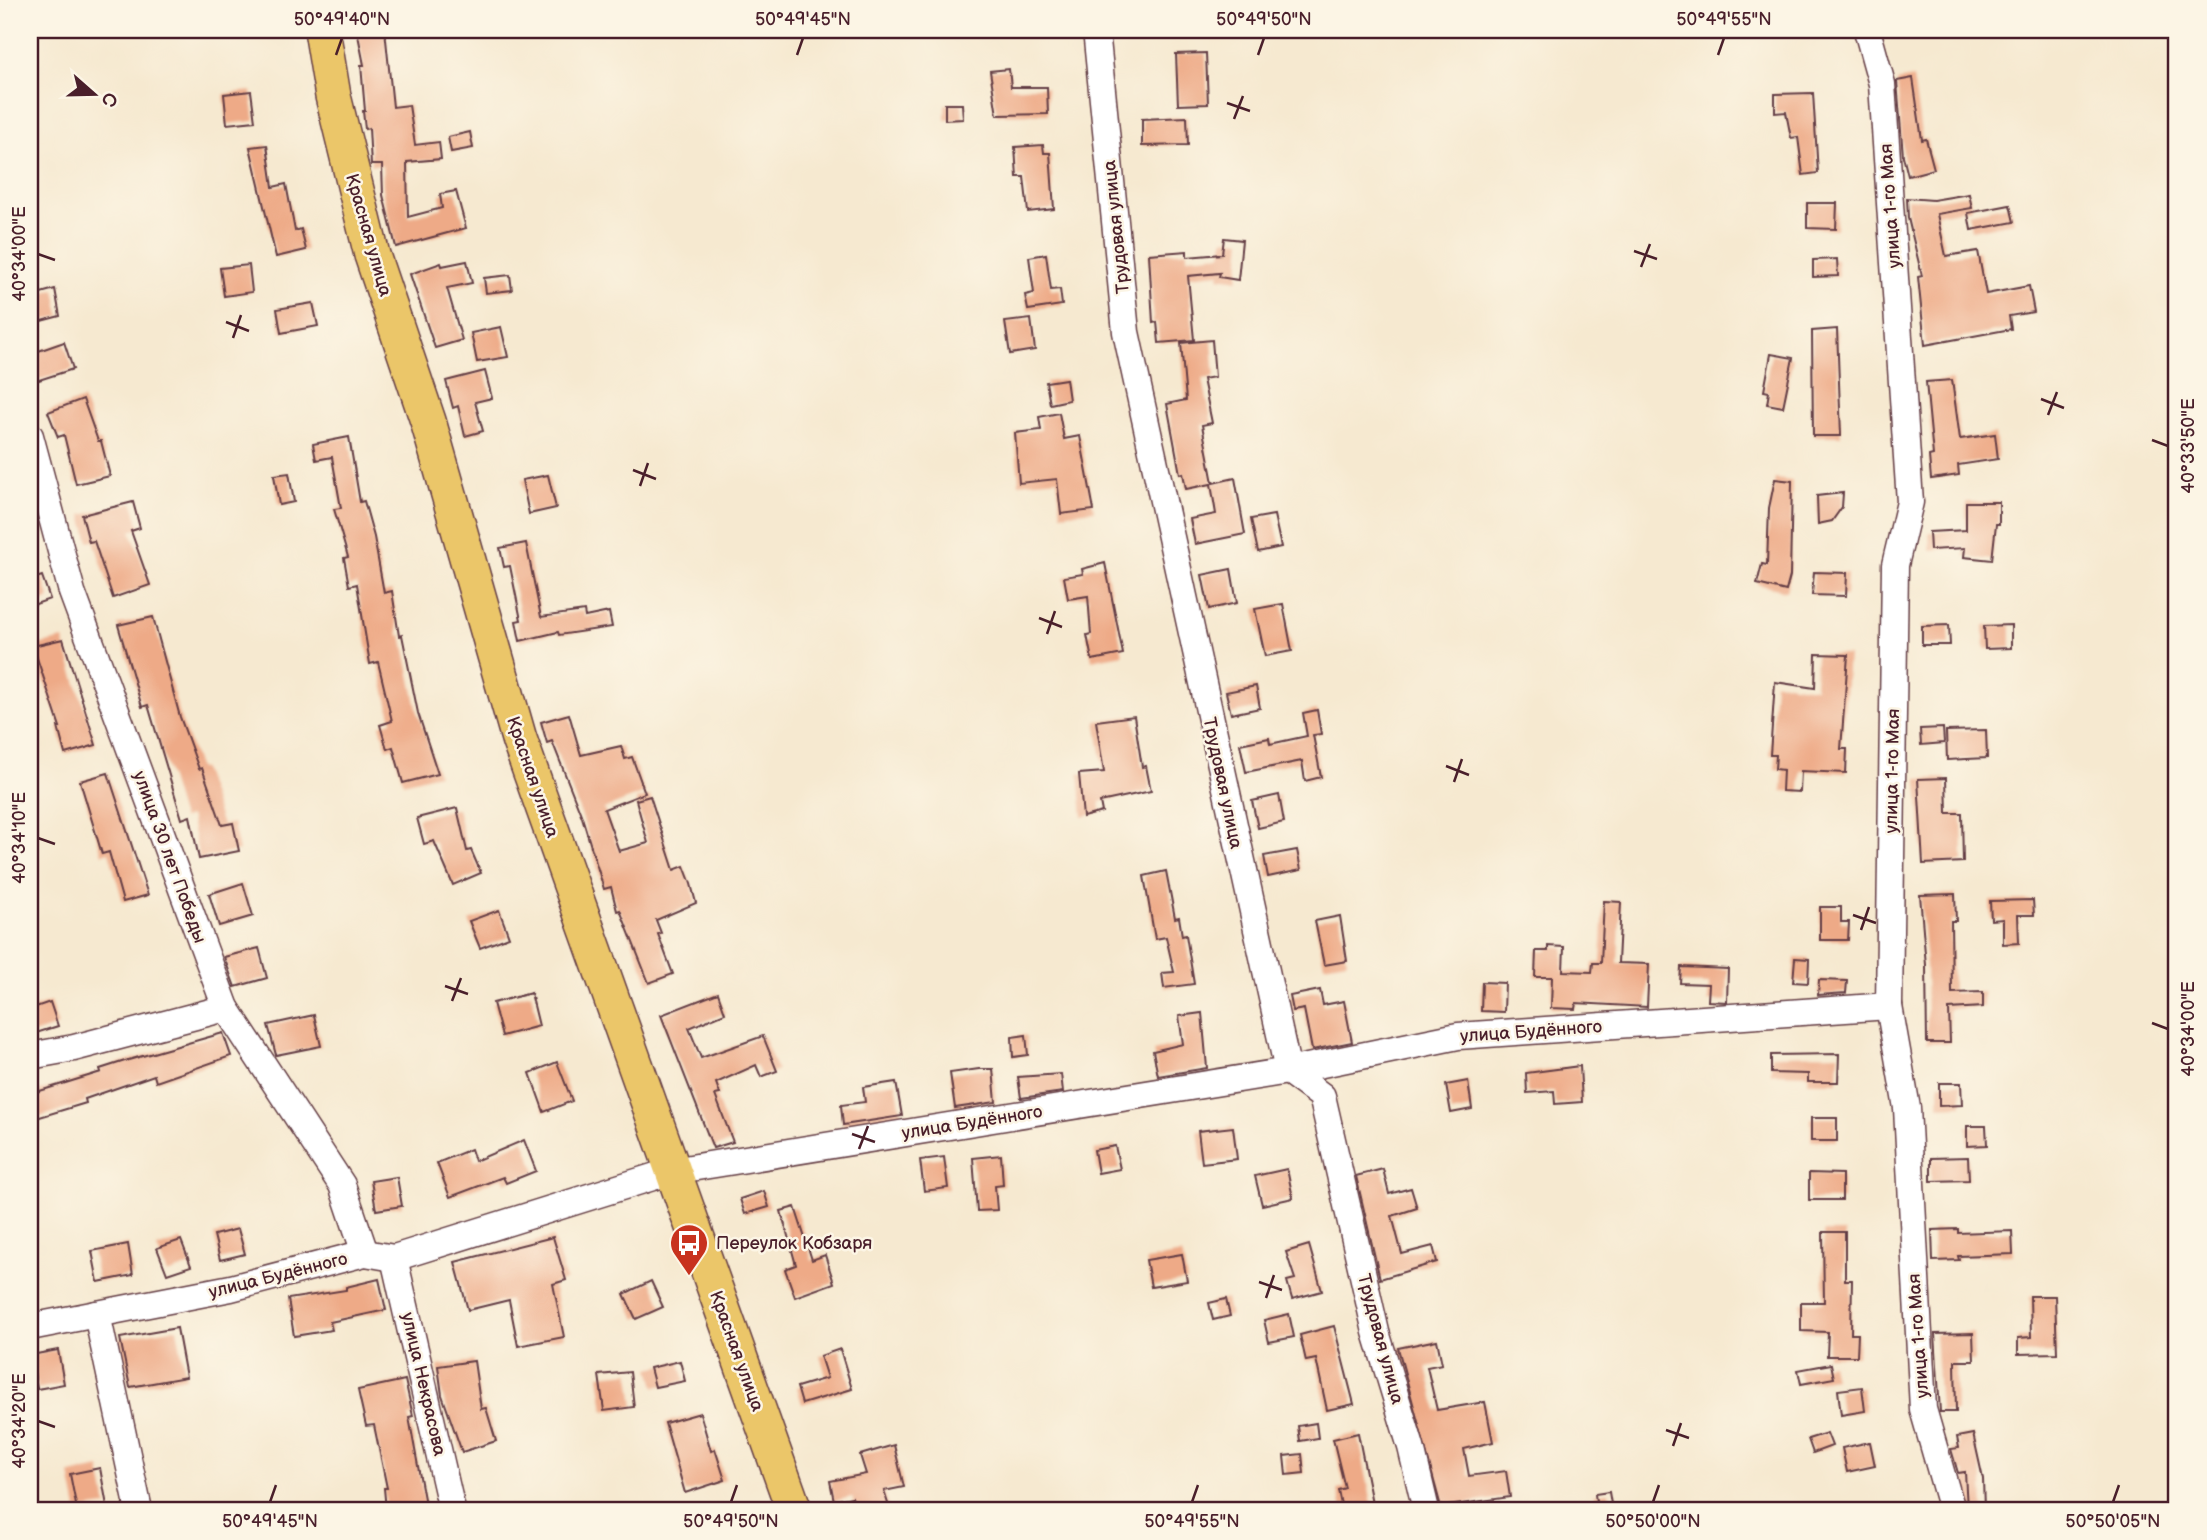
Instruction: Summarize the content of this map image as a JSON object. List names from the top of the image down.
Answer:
{
  "streets": {
    "main road": ["Красная улица"],
    "street": [
      "улица 1-го Мая",
      "Трудовая улица",
      "улица 30 лет Победы",
      "улица Будённого",
      "улица Некрасова"
    ]
  },
  "crossings": [
    ["улица 1-го Мая", "улица Будённого"],
    ["Трудовая улица", "улица Будённого"],
    ["Красная улица", "улица Будённого"],
    ["улица 30 лет Победы", "улица Будённого"],
    ["улица Будённого", "улица Некрасова"]
  ],
  "places": {
    "bus stop": ["Переулок Кобзаря"]
  },
  "north": "right",
  "coordinates": [
    "50°49'40\"N",
    "50°49'45\"N",
    "50°49'50\"N",
    "50°49'55\"N",
    "40°34'00\"E",
    "40°33'50\"E",
    "40°34'10\"E",
    "40°34'20\"E",
    "50°50'00\"N",
    "50°50'05\"N"
  ]
}
